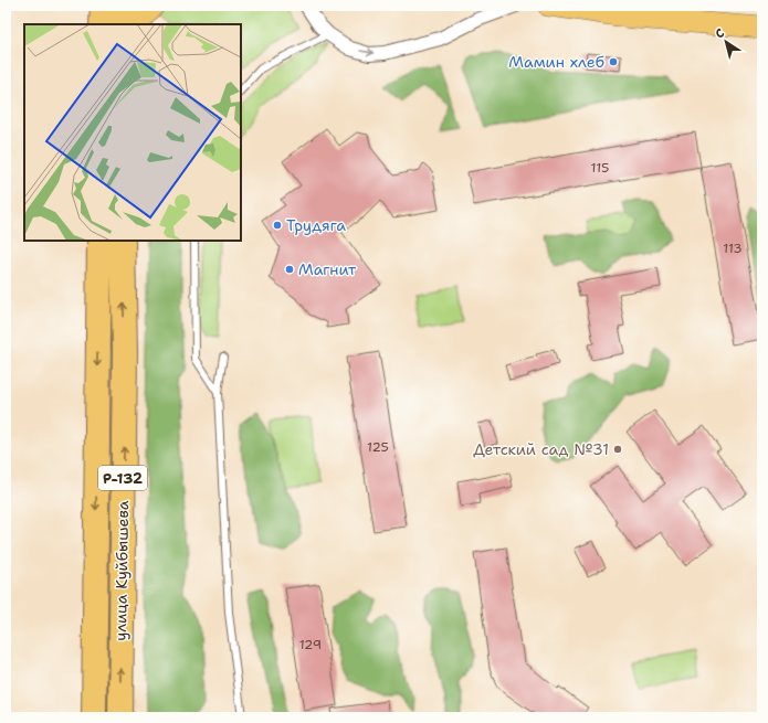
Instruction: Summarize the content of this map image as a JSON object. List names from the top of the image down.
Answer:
{
  "streets": {
    "highway": ["Р-132", "улица Куйбышева"]
  },
  "places": [
    "Мамин хлеб",
    "Трудяга",
    "Магнит",
    "Детский сад №31"
  ],
  "house_numbers": [
    "115",
    "113",
    "125",
    "129"
  ],
  "north": "top left"
}
